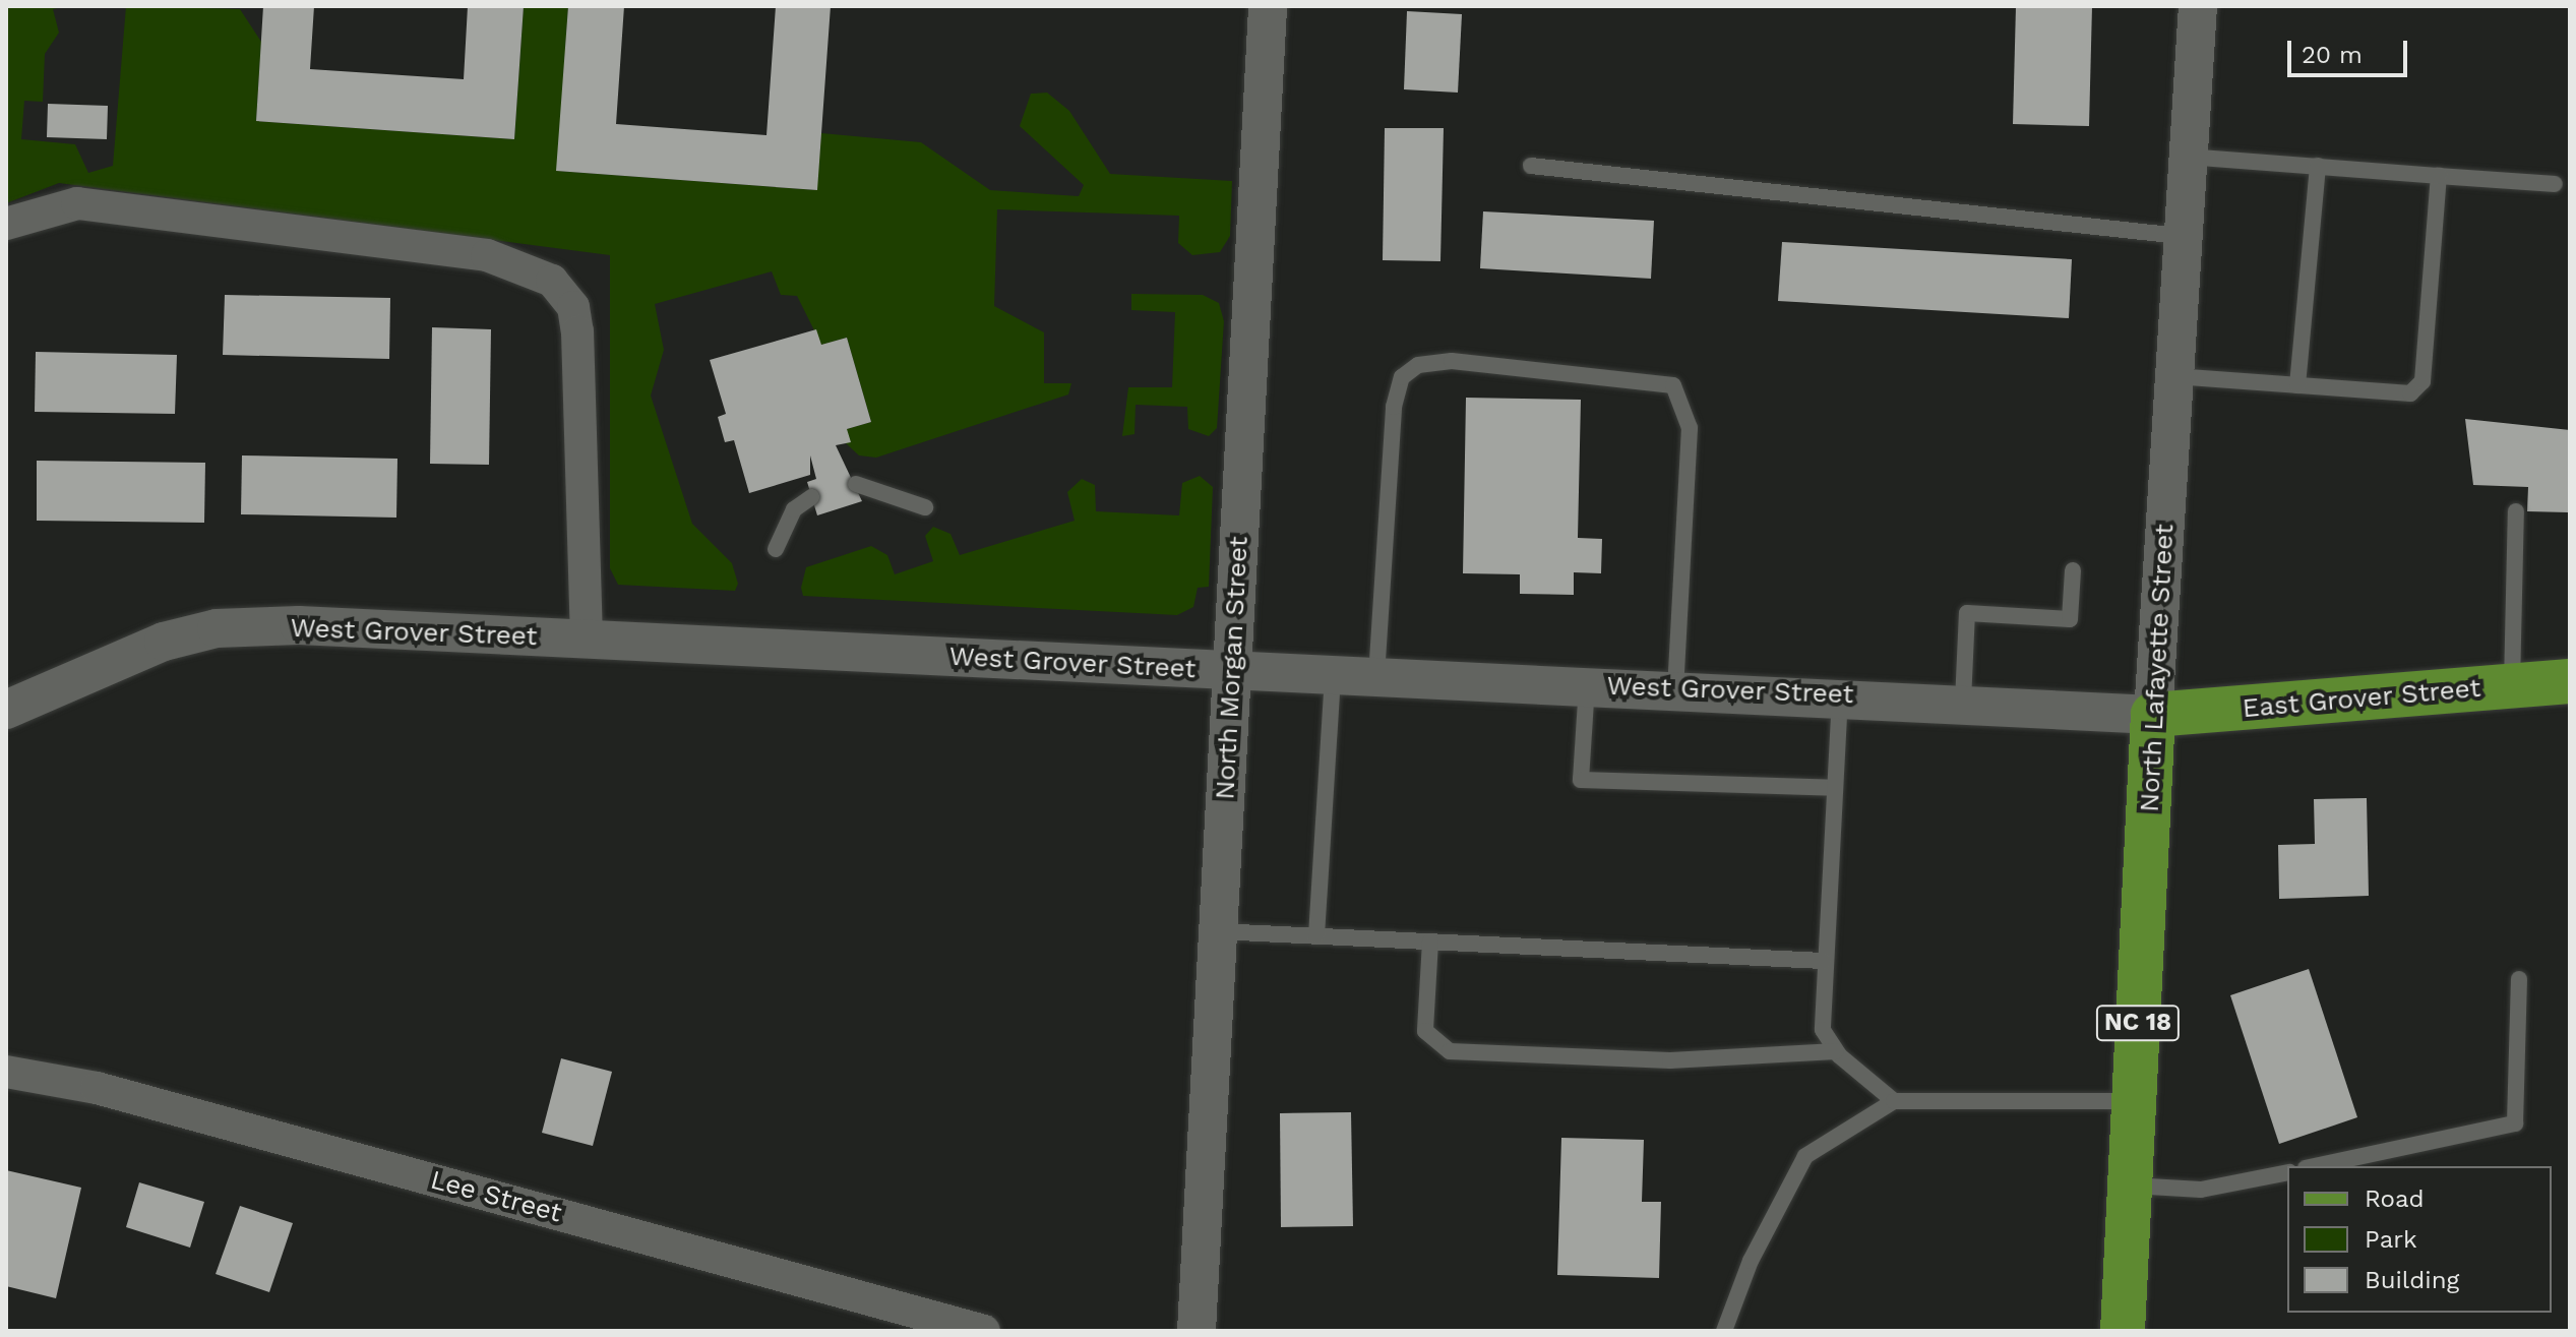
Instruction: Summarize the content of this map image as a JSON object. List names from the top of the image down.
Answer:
{
  "streets": {
    "main road": ["North Lafayette Street", "East Grover Street", "NC 18"],
    "street": ["West Grover Street", "North Morgan Street", "Lee Street"]
  },
  "crossings": [
    ["West Grover Street", "North Morgan Street"],
    ["West Grover Street", "North Lafayette Street"],
    ["West Grover Street", "East Grover Street"],
    ["North Lafayette Street", "East Grover Street"]
  ],
  "legend": ["Road", "Park", "Building"],
  "scale_bar": "20 m"
}
